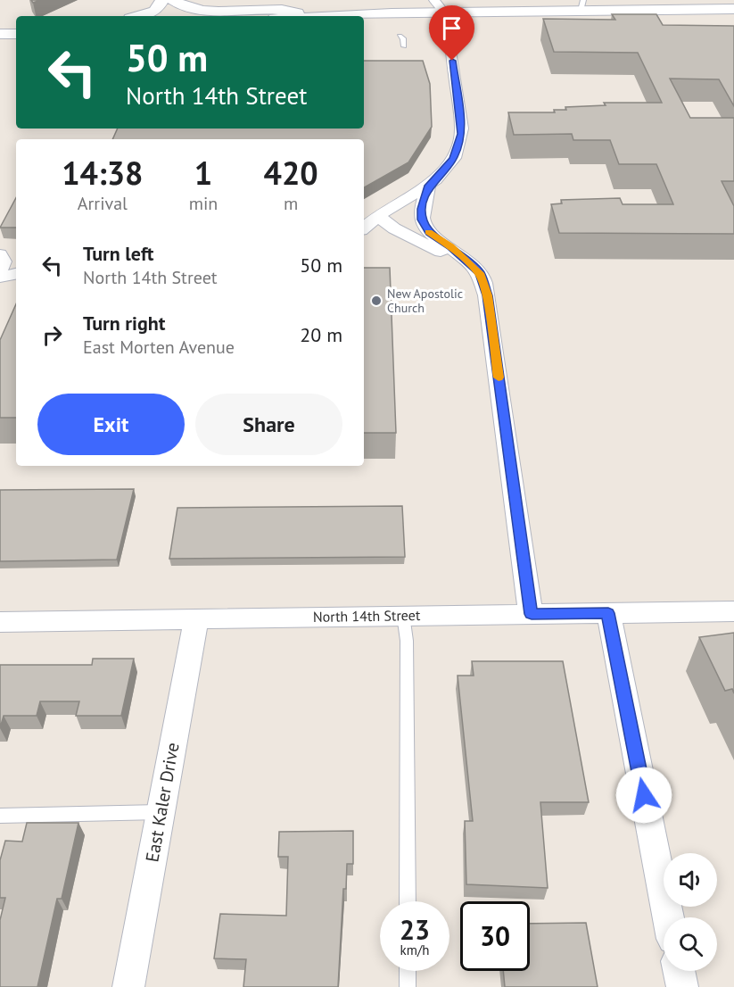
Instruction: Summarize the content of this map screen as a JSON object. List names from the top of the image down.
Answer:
{
  "streets": {
    "street": ["North 14th Street", "East Kaler Drive"]
  },
  "crossings": [
    ["North 14th Street", "East Kaler Drive"]
  ],
  "places": ["New Apostolic Church"],
  "page": {
    "turn": ["50 m", "North 14th Street"],
    "eta": [
      "14:38",
      "Arrival",
      "1",
      "min",
      "420",
      "m"
    ],
    "list": [
      {
        "name": "Turn left",
        "note": "North 14th Street",
        "value": "50 m"
      },
      {
        "name": "Turn right",
        "note": "East Morten Avenue",
        "value": "20 m"
      }
    ],
    "buttons": ["Exit", "Share"],
    "speed": "23 km/h",
    "limit": "30"
  }
}
